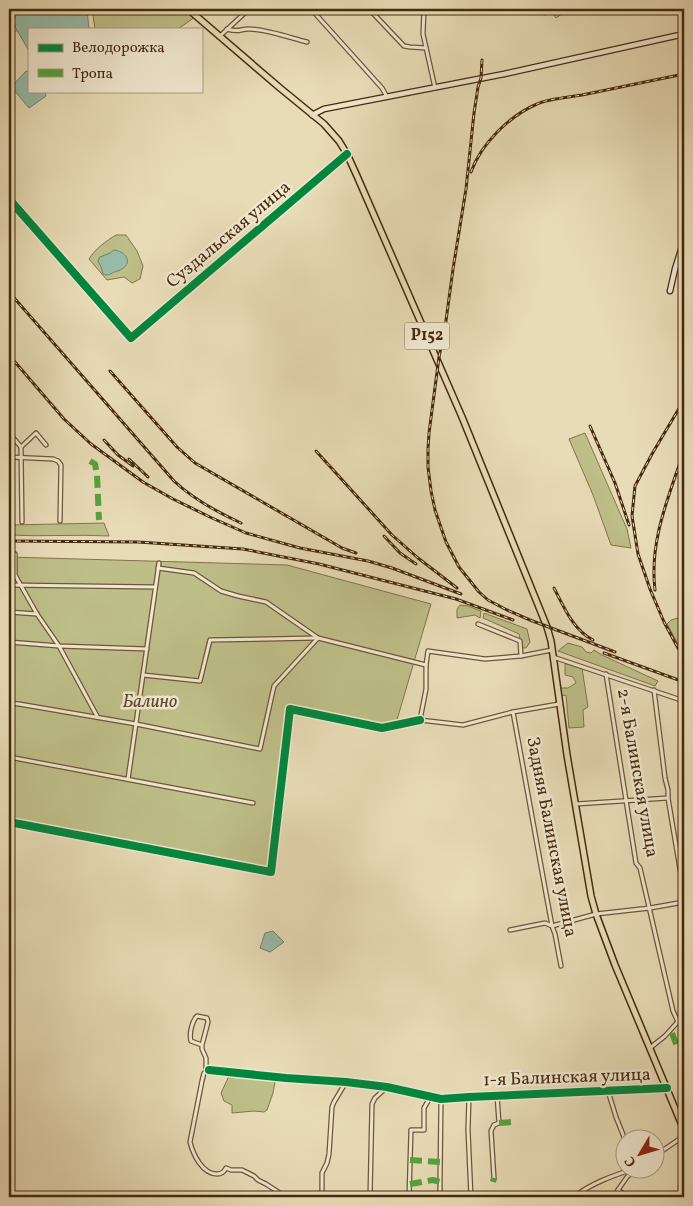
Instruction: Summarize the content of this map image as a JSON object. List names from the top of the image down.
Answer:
{
  "streets": {
    "main road": ["Р152", "1-я Балинская улица"],
    "street": ["Суздальская улица", "2-я Балинская улица", "Задняя Балинская улица"]
  },
  "crossings": [
    ["Суздальская улица", "Р152"],
    ["Суздальская улица", "1-я Балинская улица"],
    ["Р152", "1-я Балинская улица"]
  ],
  "parks": ["Балино"],
  "legend": ["Велодорожка", "Тропа"],
  "north": "bottom left"
}
